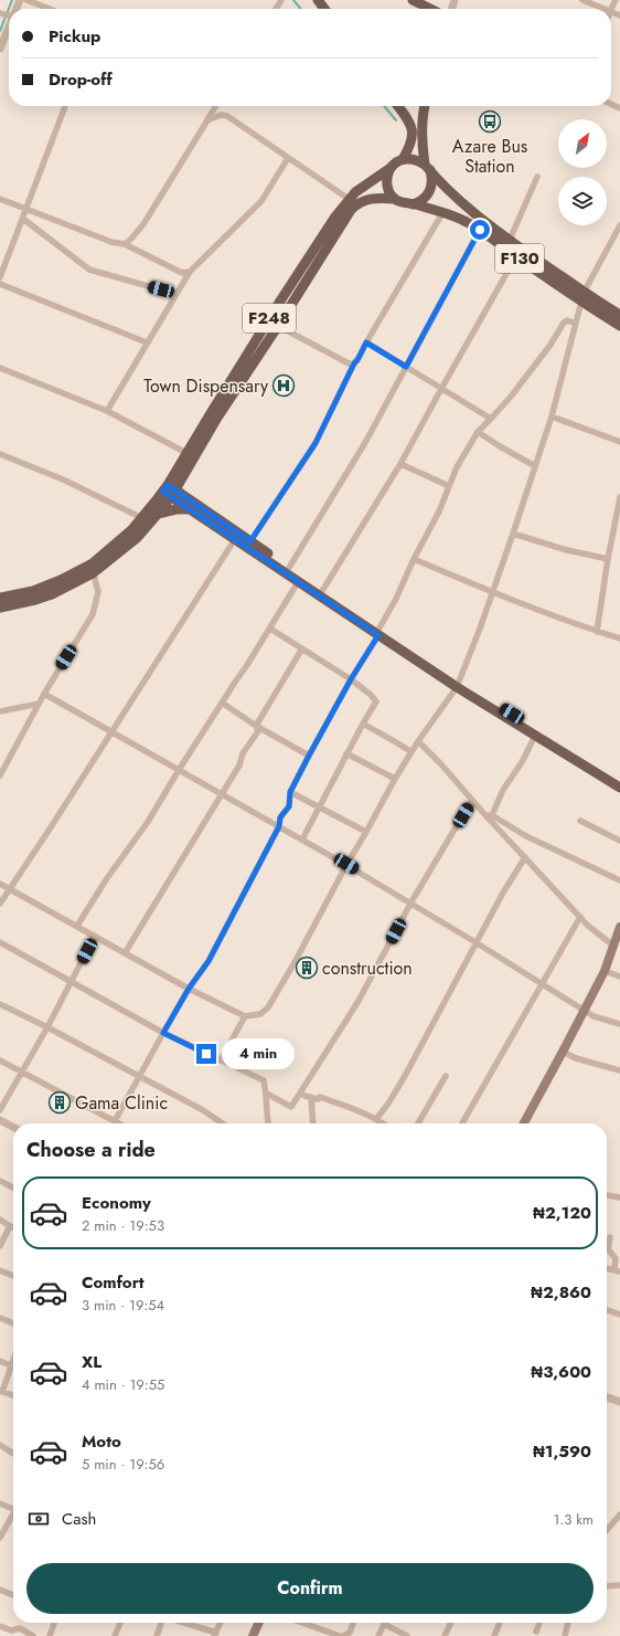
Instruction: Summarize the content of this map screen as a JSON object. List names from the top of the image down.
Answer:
{
  "streets": {
    "main road": ["F130", "F248"]
  },
  "crossings": [
    ["F130", "F248"]
  ],
  "places": {
    "bus stop": ["Azare Bus Station"],
    "hospital": ["Town Dispensary"],
    "building": ["construction", "Gama Clinic"]
  },
  "north": "top right",
  "page": {
    "banner": ["Pickup", "Drop-off"],
    "bubble": "4 min",
    "heading": "Choose a ride",
    "list": [
      {
        "name": "Economy",
        "note": "2 min · 19:53",
        "value": "₦2,120"
      },
      {
        "name": "Comfort",
        "note": "3 min · 19:54",
        "value": "₦2,860"
      },
      {
        "name": "XL",
        "note": "4 min · 19:55",
        "value": "₦3,600"
      },
      {
        "name": "Moto",
        "note": "5 min · 19:56",
        "value": "₦1,590"
      }
    ],
    "pay": ["Cash", "1.3 km"],
    "buttons": "Confirm"
  }
}
